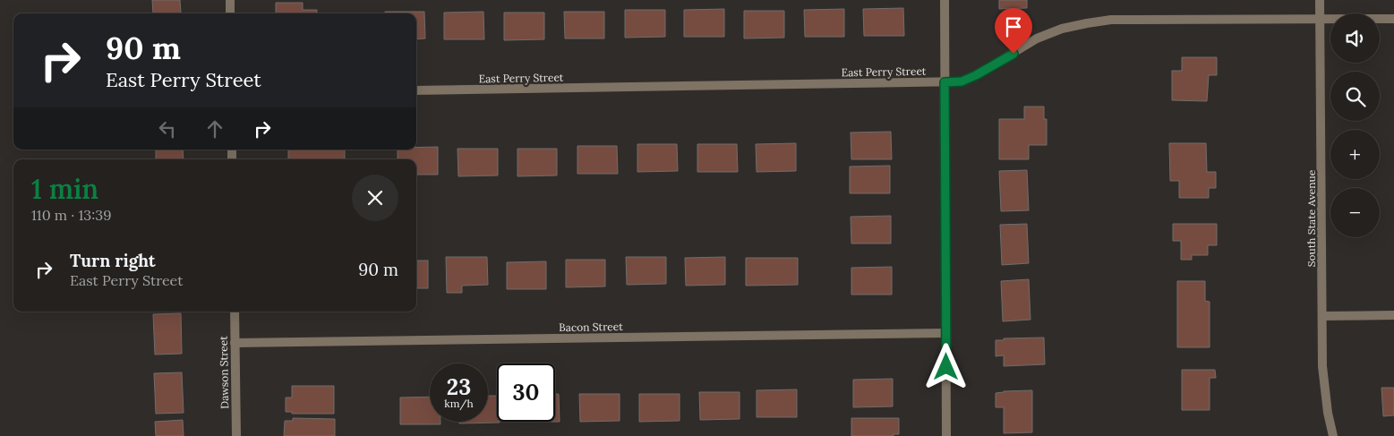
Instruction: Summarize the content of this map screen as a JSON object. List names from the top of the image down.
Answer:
{
  "streets": {
    "street": [
      "East Perry Street",
      "South State Avenue",
      "Bacon Street",
      "Dawson Street"
    ]
  },
  "crossings": [
    ["East Perry Street", "South State Avenue"],
    ["Bacon Street", "Dawson Street"]
  ],
  "page": {
    "map_buttons": ["+", "−"],
    "turn": ["90 m", "East Perry Street"],
    "heading": ["1 min", "110 m · 13:39"],
    "list": [
      {
        "name": "Turn right",
        "note": "East Perry Street",
        "value": "90 m"
      }
    ],
    "speed": "23 km/h",
    "limit": "30"
  }
}
